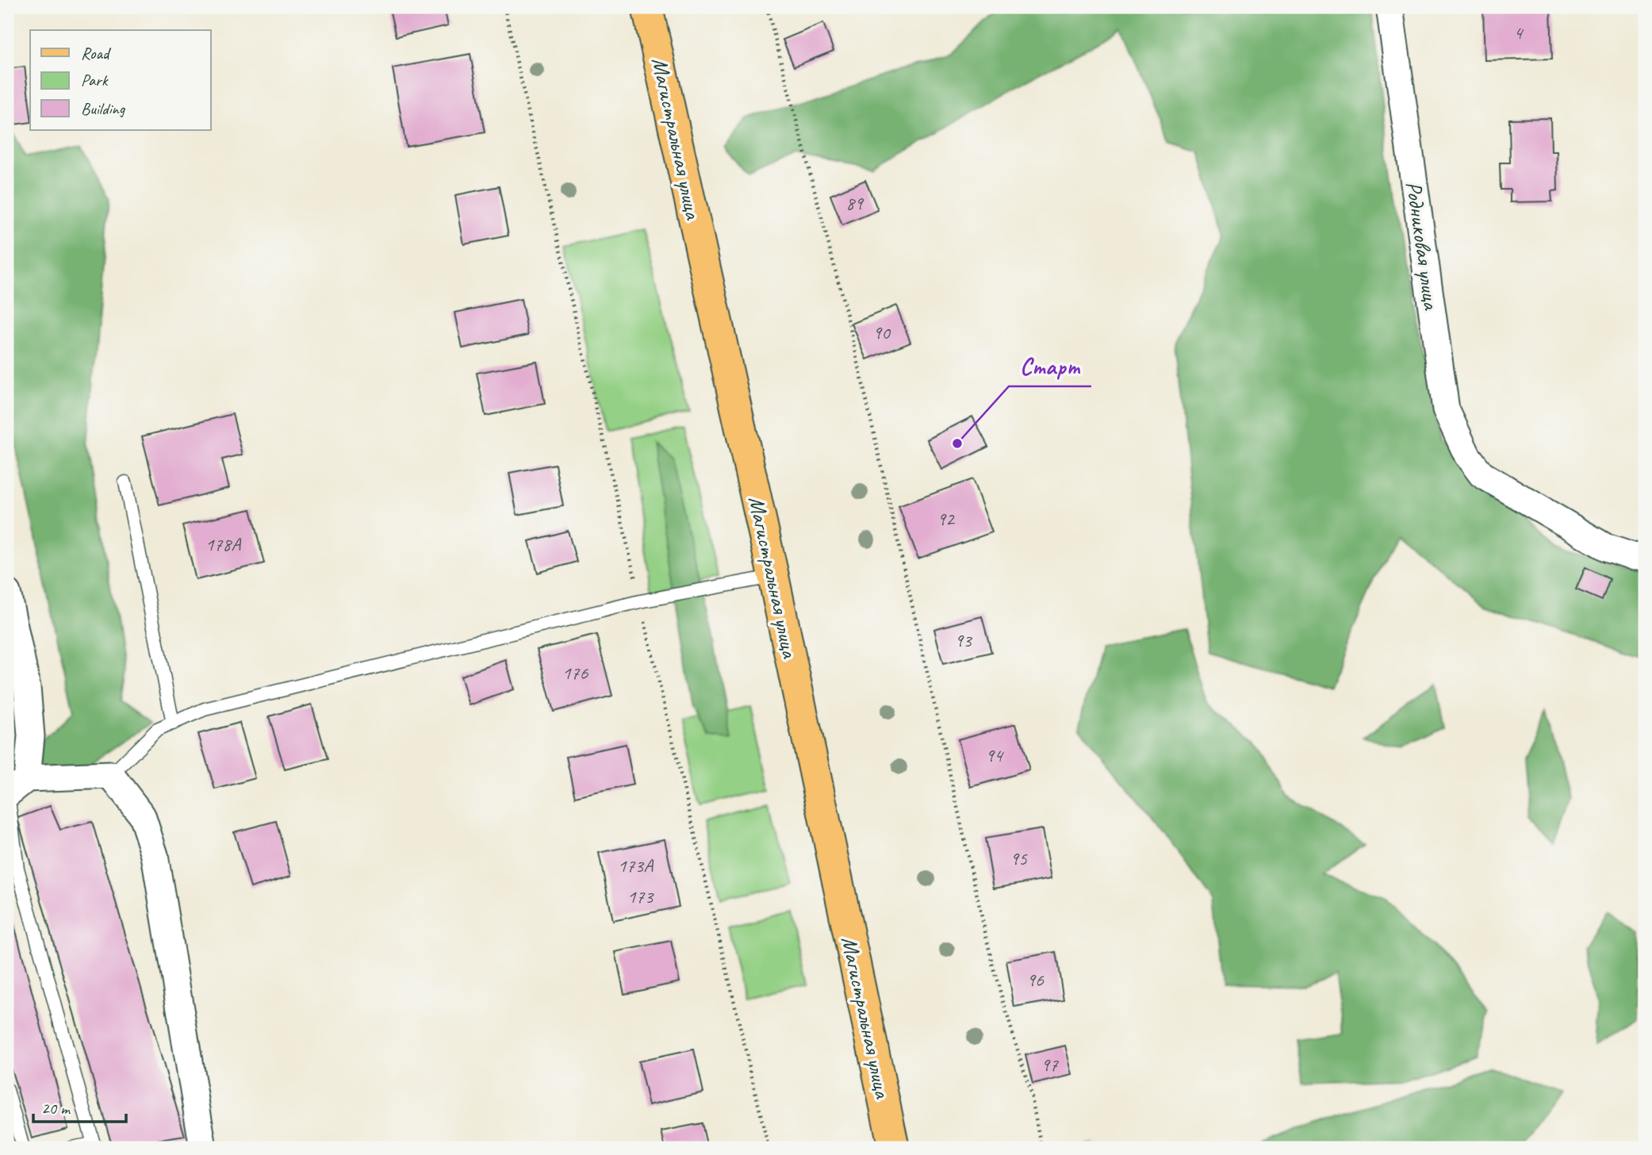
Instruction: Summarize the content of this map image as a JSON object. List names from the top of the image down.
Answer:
{
  "streets": {
    "main road": ["Магистральная улица"],
    "street": ["Родниковая улица"]
  },
  "places": ["Старт"],
  "house_numbers": [
    "4",
    "89",
    "90",
    "92",
    "178А",
    "93",
    "176",
    "94",
    "95",
    "173А",
    "173",
    "96",
    "97"
  ],
  "legend": ["Road", "Park", "Building"],
  "scale_bar": "20 m"
}
